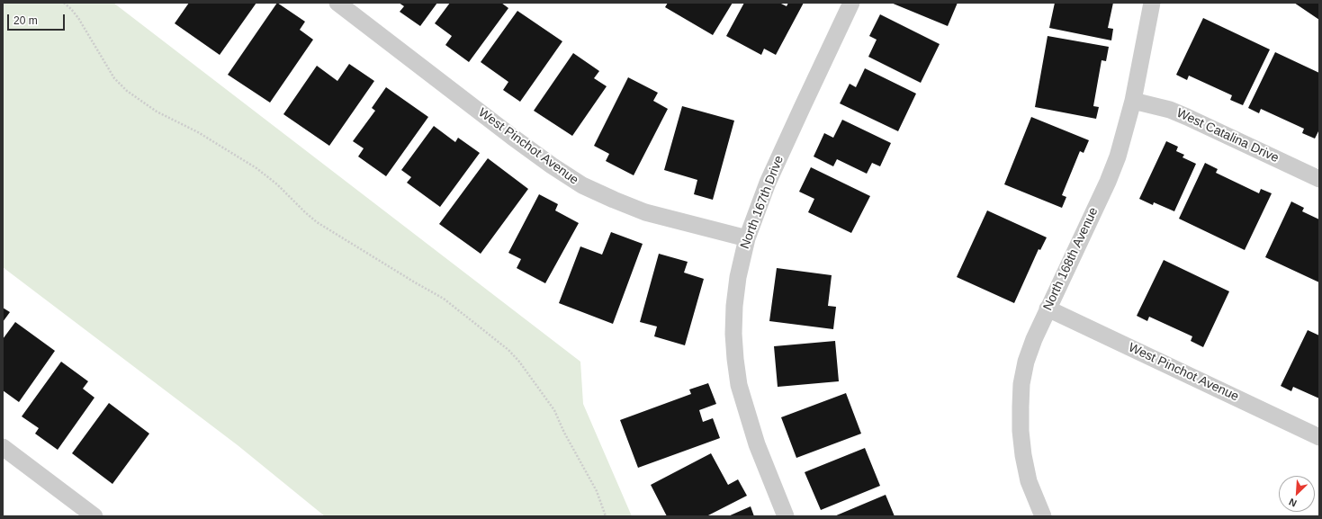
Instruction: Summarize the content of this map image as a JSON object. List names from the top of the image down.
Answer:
{
  "streets": {
    "street": [
      "West Catalina Drive",
      "West Pinchot Avenue",
      "North 167th Drive",
      "North 168th Avenue"
    ]
  },
  "crossings": [
    ["West Catalina Drive", "North 168th Avenue"],
    ["West Pinchot Avenue", "North 167th Drive"],
    ["West Pinchot Avenue", "North 168th Avenue"]
  ],
  "scale_bar": "20 m",
  "north": "bottom left"
}
